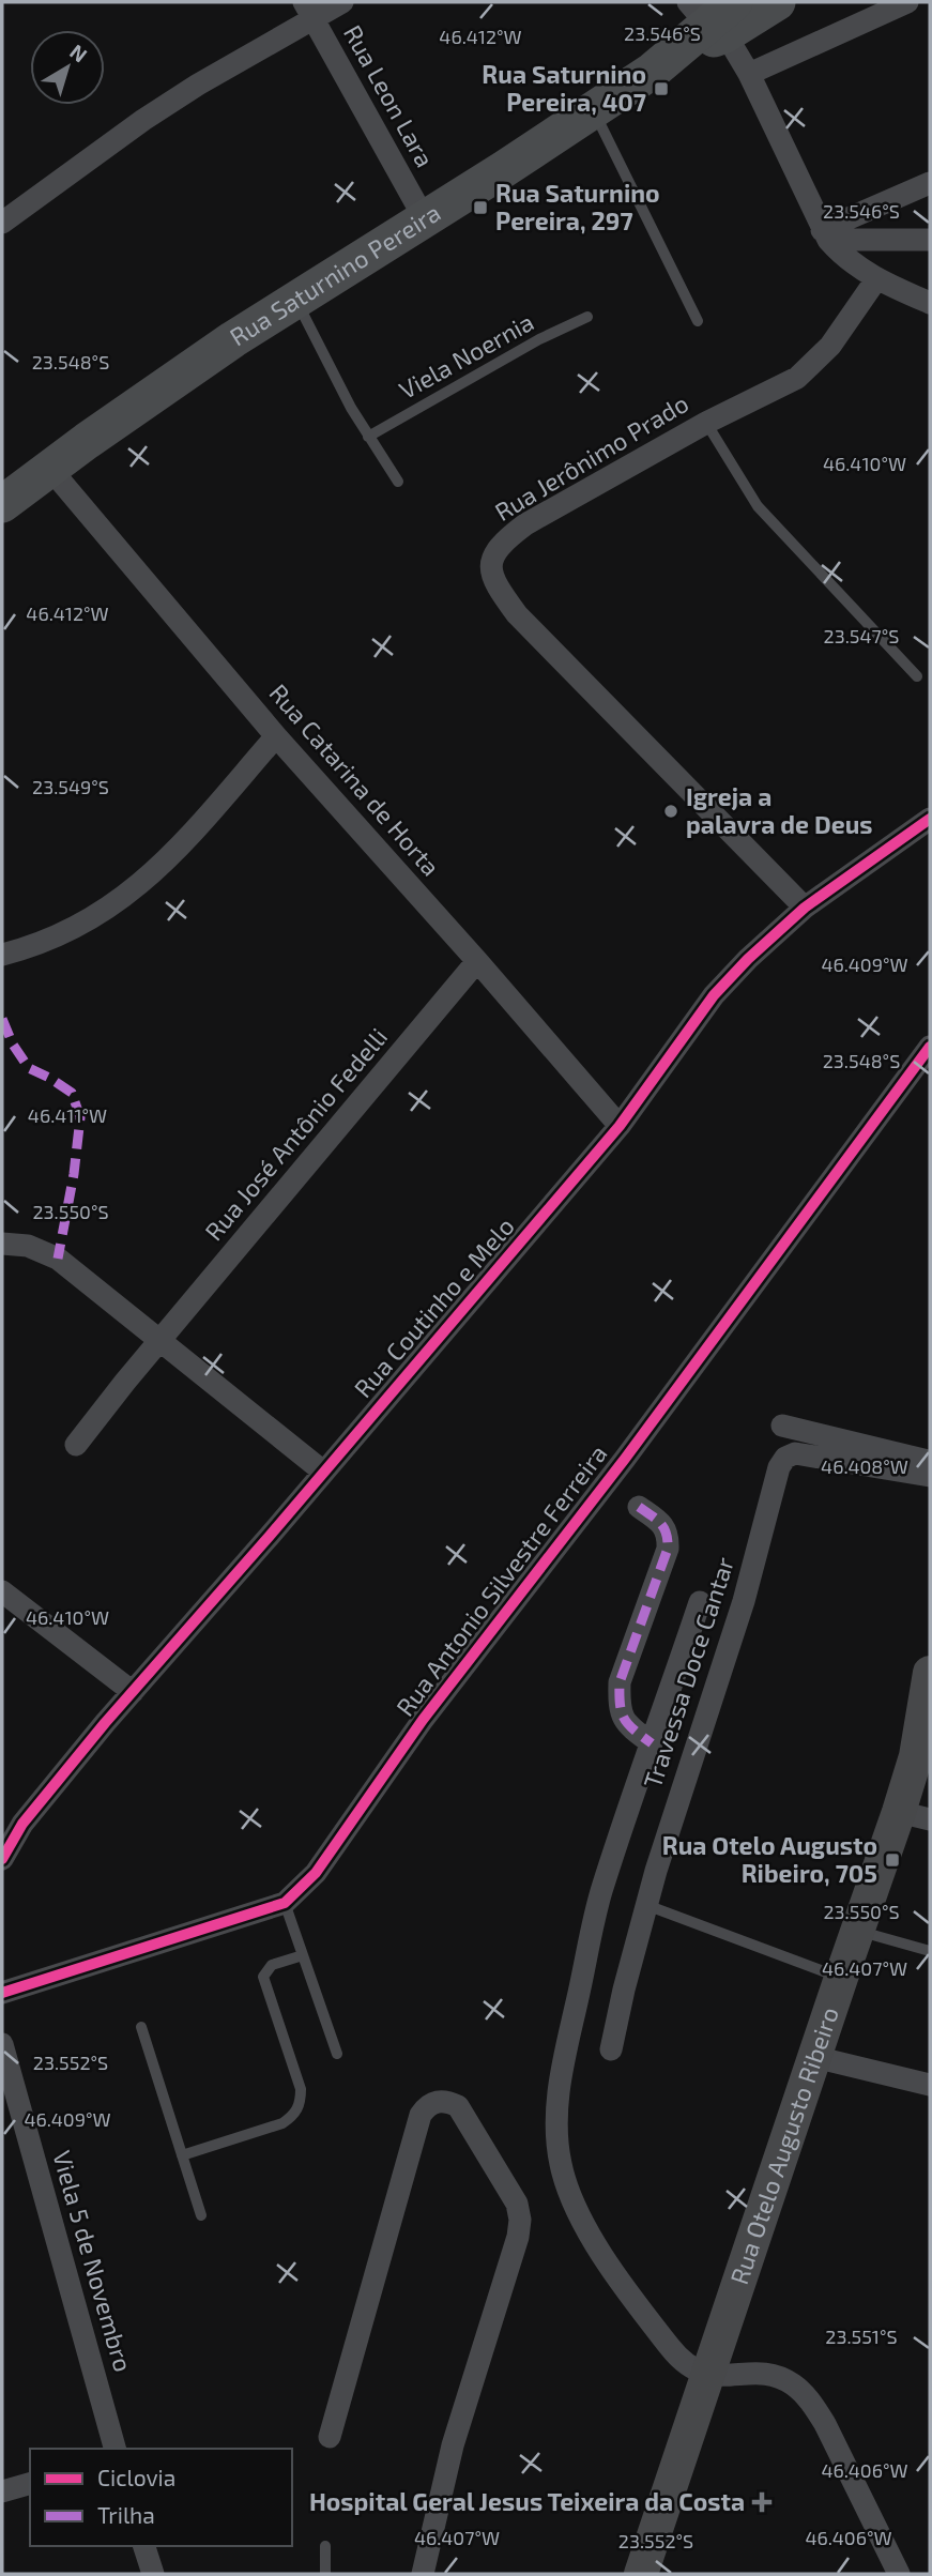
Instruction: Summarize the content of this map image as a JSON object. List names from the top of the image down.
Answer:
{
  "streets": {
    "main road": ["Rua Saturnino Pereira"],
    "street": [
      "Rua Leon Lara",
      "Rua Jerônimo Prado",
      "Rua Catarina de Horta",
      "Rua José Antônio Fedelli",
      "Rua Coutinho e Melo",
      "Rua Antonio Silvestre Ferreira",
      "Travessa Doce Cantar",
      "Rua Otelo Augusto Ribeiro",
      "Viela 5 de Novembro"
    ],
    "lane": ["Viela Noernia"]
  },
  "crossings": [
    ["Rua Leon Lara", "Rua Saturnino Pereira"],
    ["Rua Saturnino Pereira", "Rua Catarina de Horta"],
    ["Rua Jerônimo Prado", "Rua Coutinho e Melo"],
    ["Rua Catarina de Horta", "Rua José Antônio Fedelli"],
    ["Rua Catarina de Horta", "Rua Coutinho e Melo"]
  ],
  "places": {
    "transit": ["Rua Saturnino Pereira, 407", "Rua Saturnino Pereira, 297", "Rua Otelo Augusto Ribeiro, 705"],
    "other": ["Igreja a palavra de Deus"],
    "health": ["Hospital Geral Jesus Teixeira da Costa"]
  },
  "legend": ["Ciclovia", "Trilha"],
  "north": "top right",
  "coordinates": [
    "23.546°S",
    "46.412°W",
    "23.548°S",
    "46.410°W",
    "23.547°S",
    "23.549°S",
    "46.409°W",
    "46.411°W",
    "23.550°S",
    "46.408°W",
    "46.407°W",
    "23.552°S",
    "23.551°S",
    "46.406°W"
  ]
}
